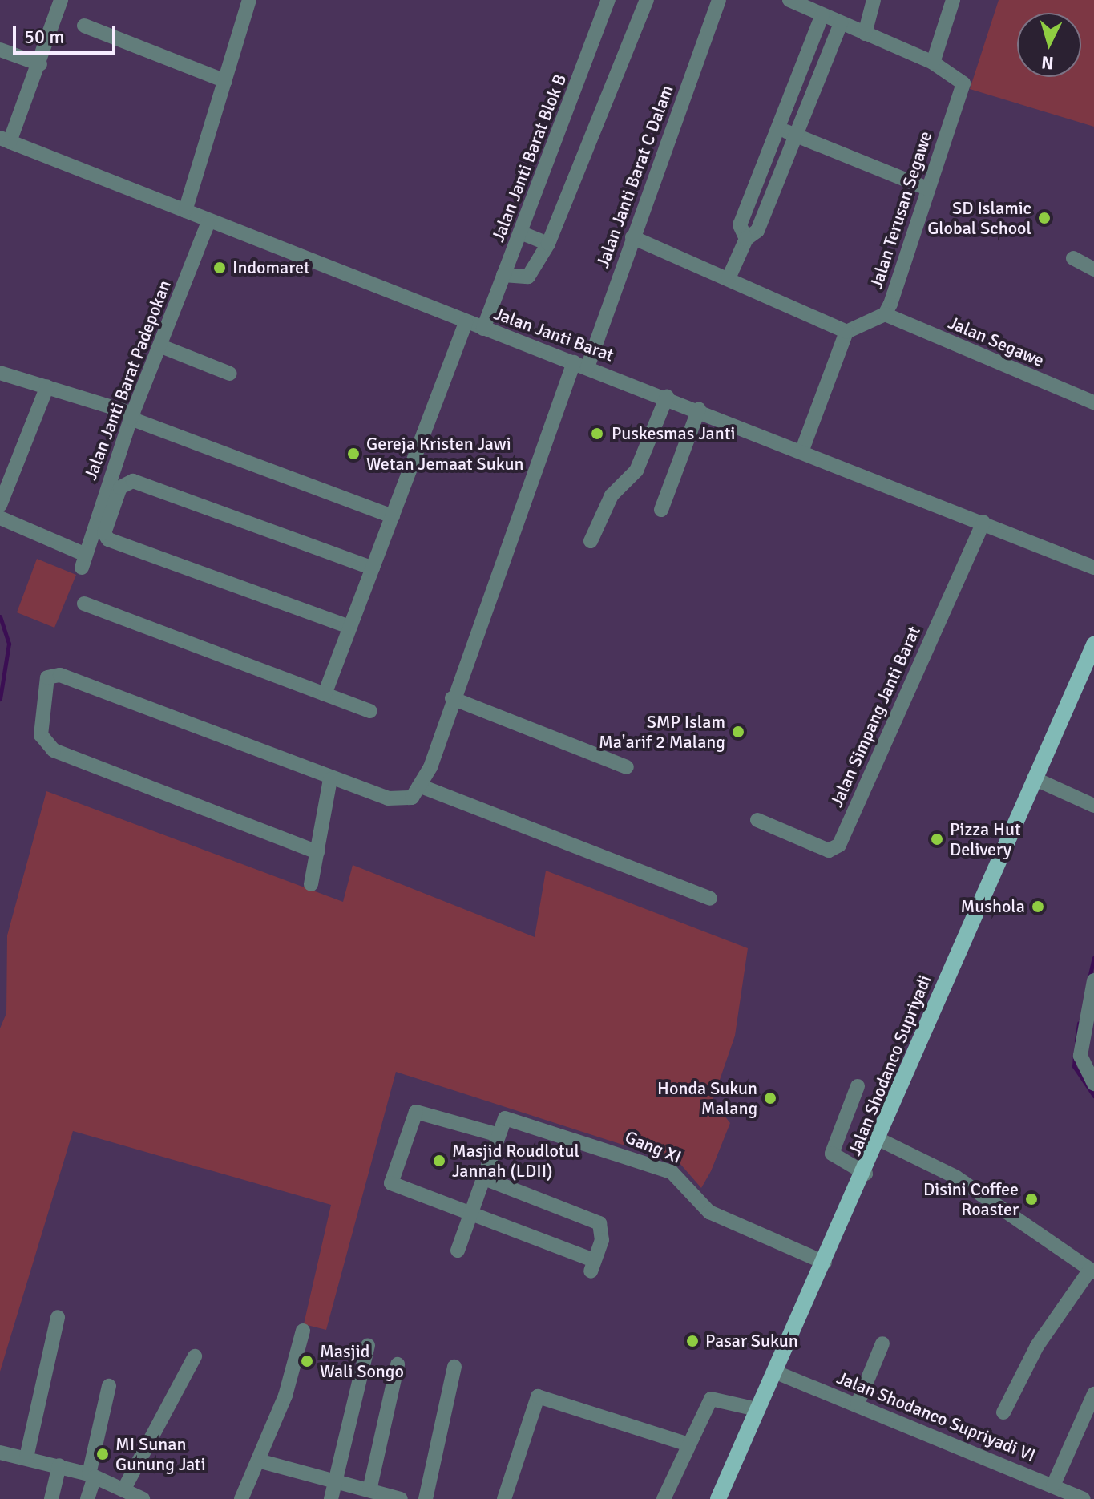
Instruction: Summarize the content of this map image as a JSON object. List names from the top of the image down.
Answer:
{
  "streets": {
    "main road": ["Jalan Shodanco Supriyadi"],
    "street": [
      "Jalan Janti Barat Blok B",
      "Jalan Janti Barat C Dalam",
      "Jalan Terusan Segawe",
      "Jalan Janti Barat",
      "Jalan Segawe",
      "Jalan Janti Barat Padepokan",
      "Jalan Simpang Janti Barat",
      "Gang XI",
      "Jalan Shodanco Supriyadi VI"
    ]
  },
  "crossings": [
    ["Jalan Janti Barat Blok B", "Jalan Janti Barat"],
    ["Jalan Janti Barat C Dalam", "Jalan Janti Barat"],
    ["Jalan Terusan Segawe", "Jalan Segawe"],
    ["Jalan Janti Barat", "Jalan Janti Barat Padepokan"],
    ["Jalan Janti Barat", "Jalan Simpang Janti Barat"],
    ["Jalan Shodanco Supriyadi", "Gang XI"],
    ["Jalan Shodanco Supriyadi", "Jalan Shodanco Supriyadi VI"]
  ],
  "places": [
    "SD Islamic Global School",
    "Indomaret",
    "Puskesmas Janti",
    "Gereja Kristen Jawi Wetan Jemaat Sukun",
    "SMP Islam Ma'arif 2 Malang",
    "Pizza Hut Delivery",
    "Mushola",
    "Honda Sukun Malang",
    "Masjid Roudlotul Jannah (LDII)",
    "Disini Coffee Roaster",
    "Pasar Sukun",
    "Masjid Wali Songo",
    "MI Sunan Gunung Jati"
  ],
  "scale_bar": "50 m",
  "north": "bottom"
}
